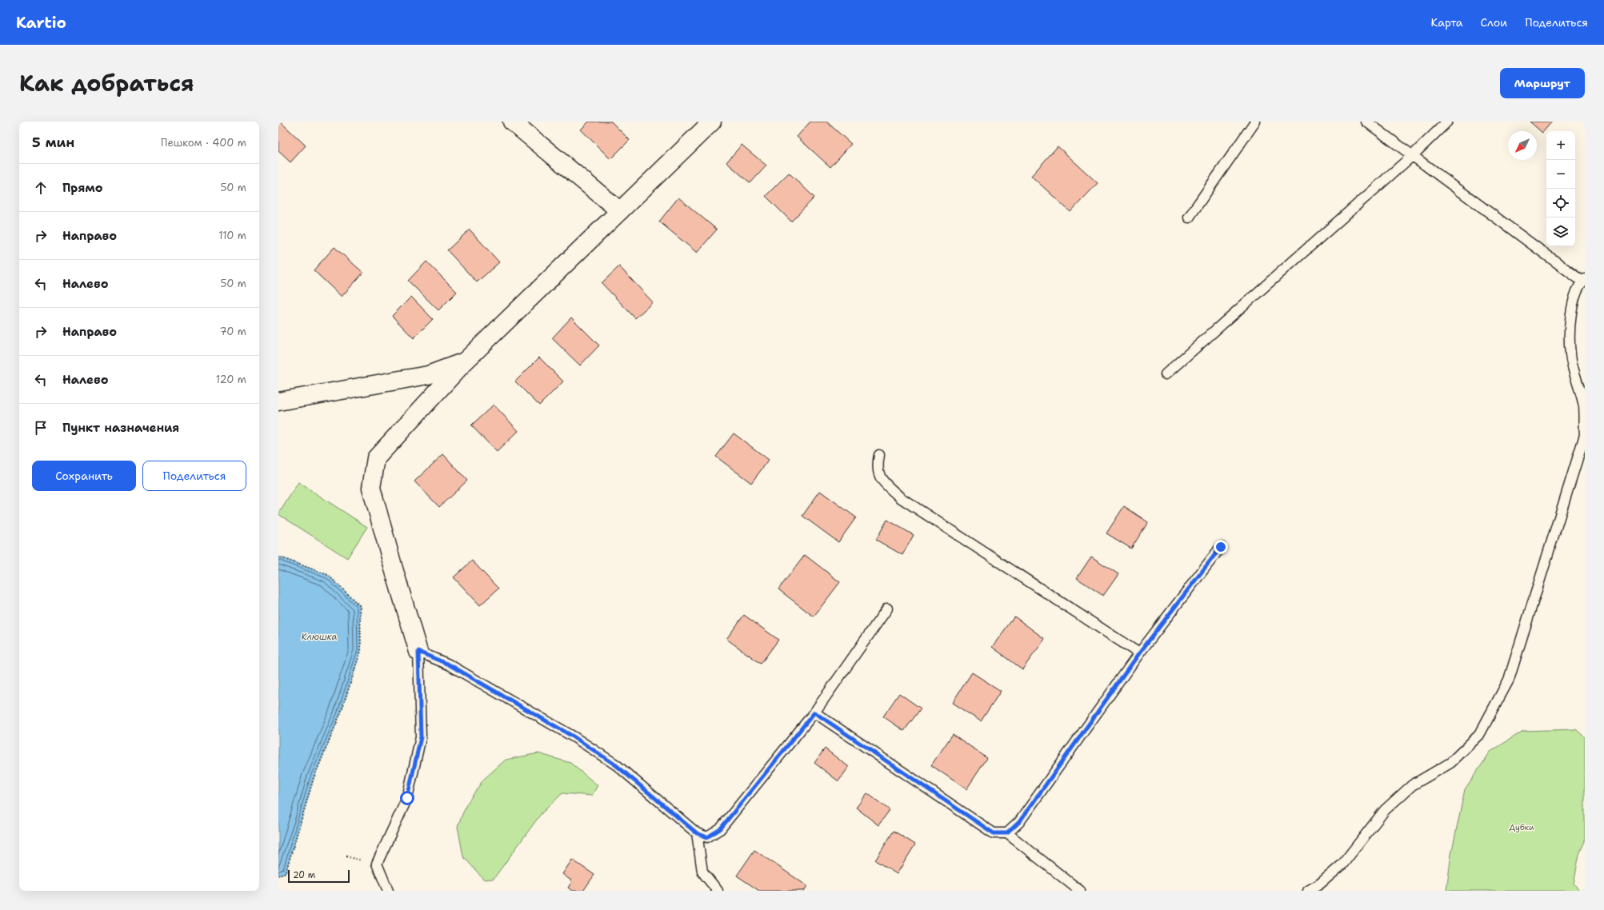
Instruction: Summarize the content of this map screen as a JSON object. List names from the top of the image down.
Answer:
{
  "water": ["Клюшка"],
  "parks": ["Дубки"],
  "scale_bar": "20 m",
  "north": "bottom left",
  "page": {
    "header": "Kartio",
    "nav": ["Карта", "Слои", "Поделиться"],
    "title": "Как добраться",
    "buttons": [
      "Маршрут",
      ["Сохранить", "Поделиться"]
    ],
    "heading": ["5 мин", "Пешком · 400 m"],
    "map_buttons": ["+", "−"],
    "list": [
      ["Прямо", "50 m"],
      ["Направо", "110 m"],
      ["Налево", "50 m"],
      ["Направо", "70 m"],
      ["Налево", "120 m"],
      "Пункт назначения"
    ],
    "scale": "20 m"
  }
}
